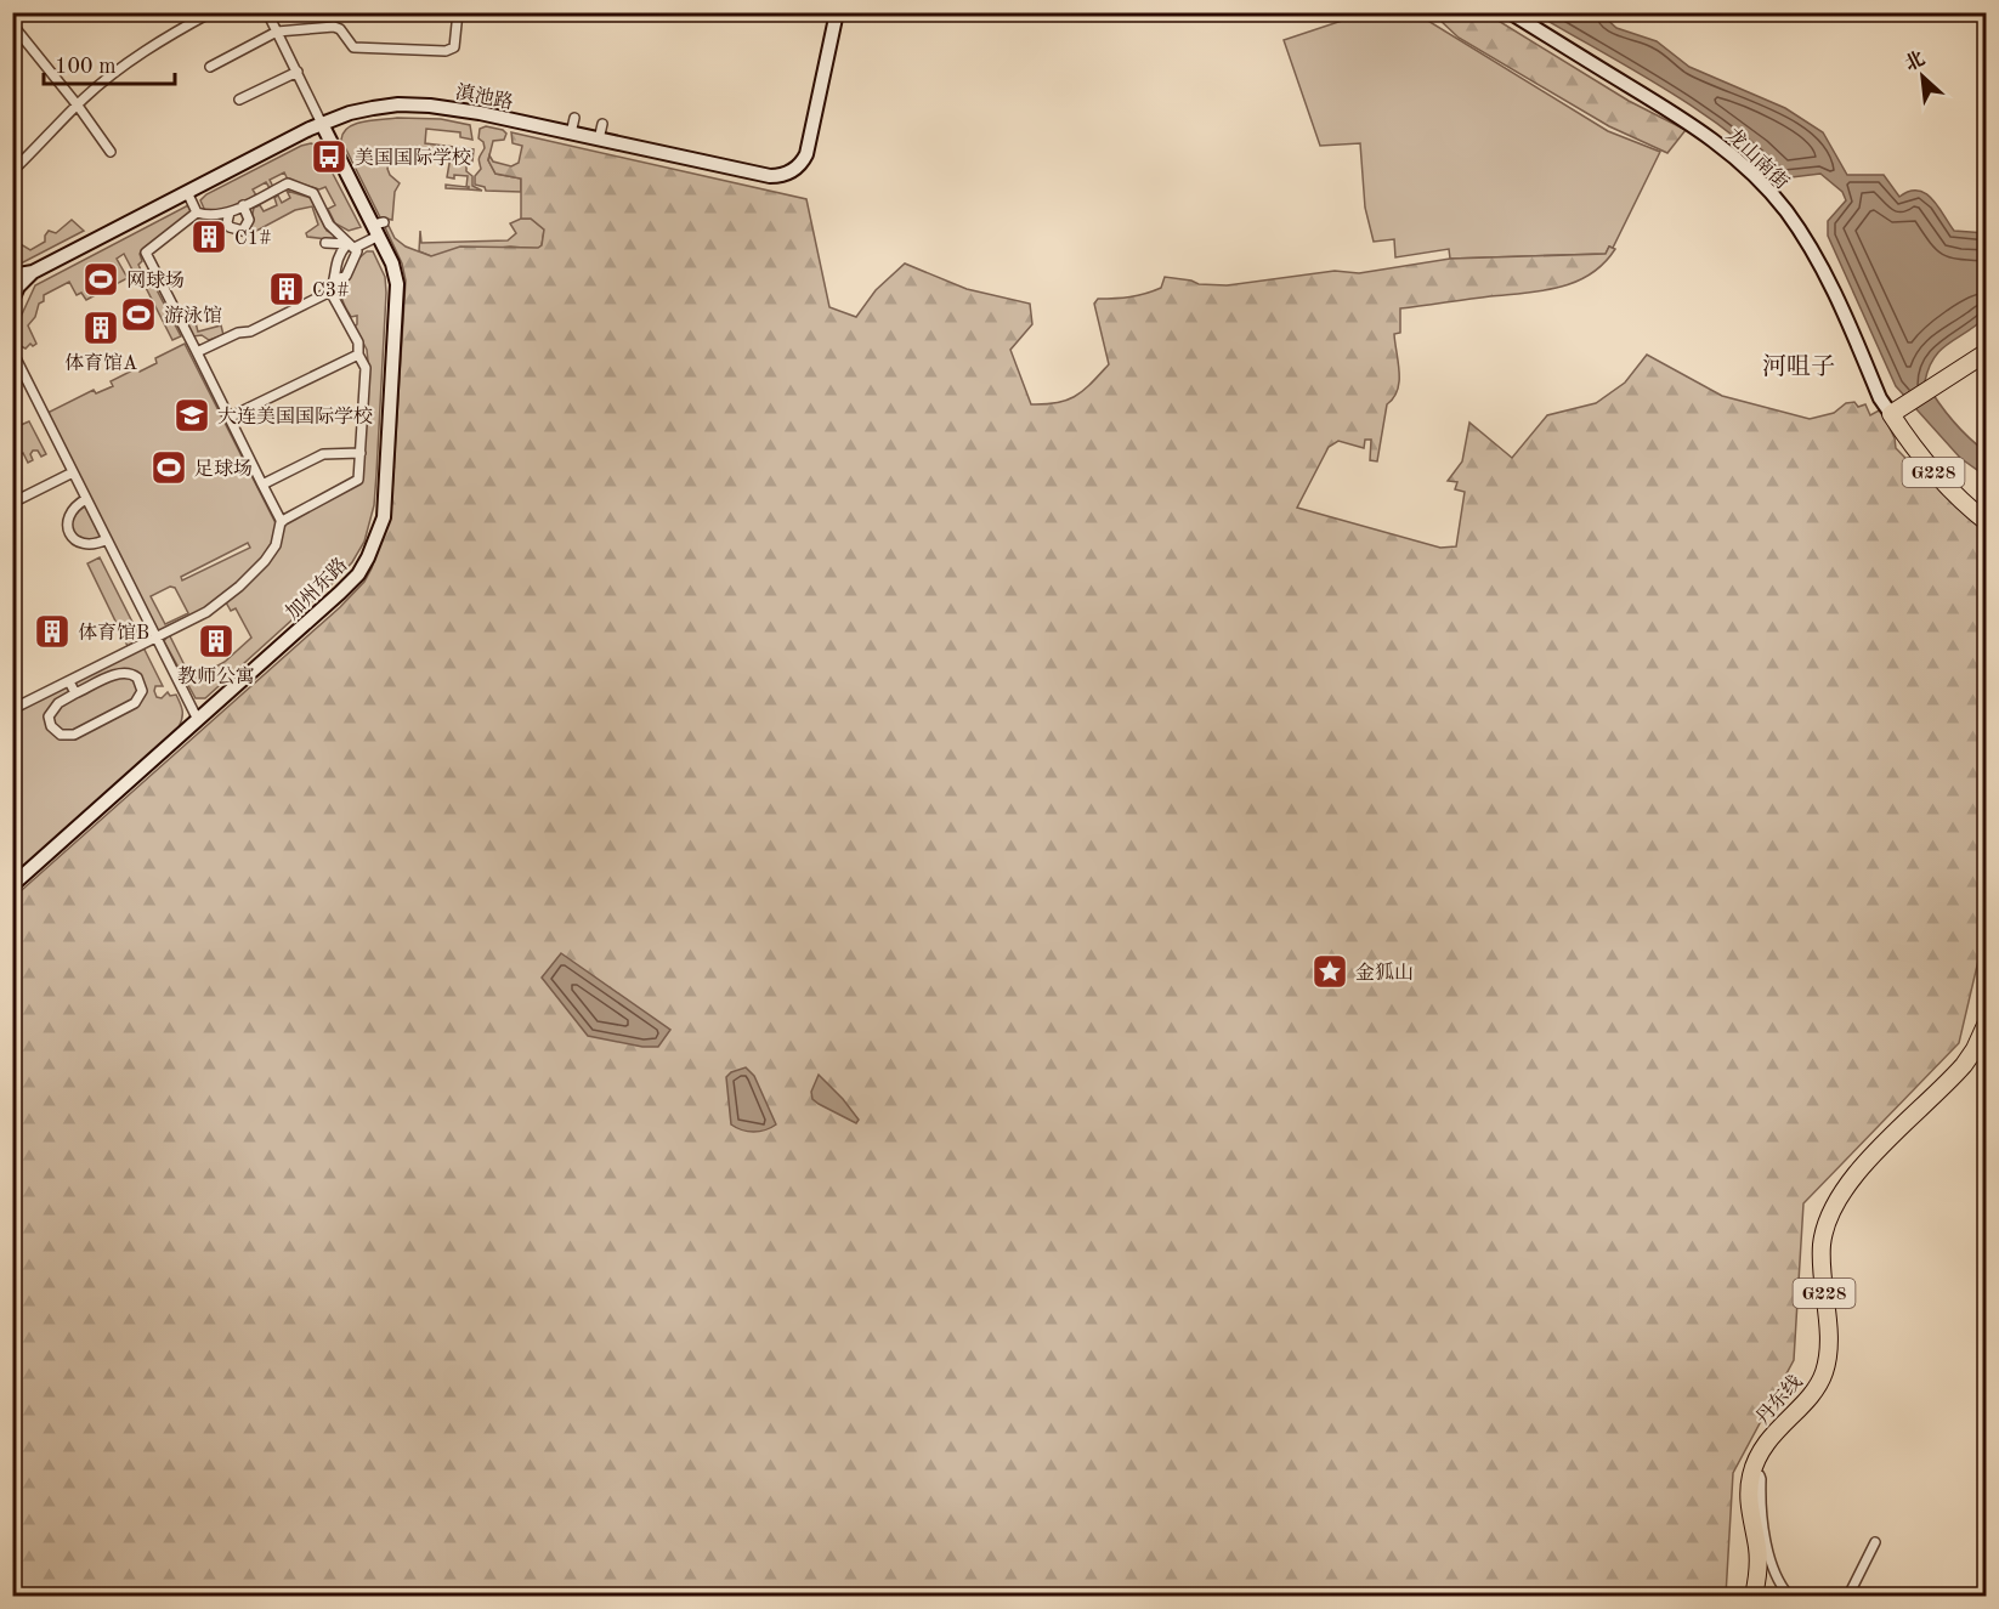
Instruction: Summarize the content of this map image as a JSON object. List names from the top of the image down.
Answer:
{
  "streets": {
    "highway": ["G228", "丹东线"],
    "street": ["滇池路", "龙山南街", "加州东路"]
  },
  "crossings": [
    ["滇池路", "加州东路"],
    ["龙山南街", "G228"]
  ],
  "districts": ["河咀子"],
  "places": {
    "bus stop": ["美国国际学校"],
    "building": [
      "C1#",
      "C3#",
      "体育馆A",
      "体育馆B",
      "教师公寓"
    ],
    "sports": ["网球场", "游泳馆", "足球场"],
    "school or university": ["大连美国国际学校"],
    "place": ["金狐山"]
  },
  "scale_bar": "100 m",
  "north": "top left"
}
